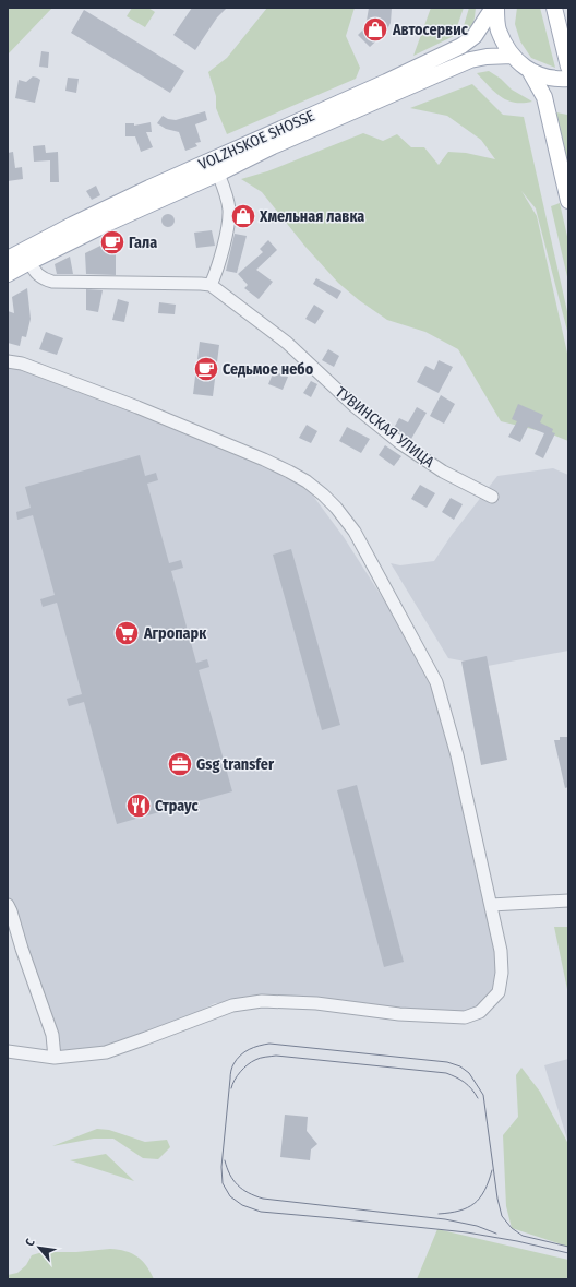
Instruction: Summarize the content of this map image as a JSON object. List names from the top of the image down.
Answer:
{
  "streets": {
    "main road": ["VOLZHSKOE SHOSSE"],
    "street": ["ТУВИНСКАЯ УЛИЦА"]
  },
  "places": {
    "shop": ["Автосервис", "Хмельная лавка"],
    "cafe": ["Гала", "Седьмое небо"],
    "supermarket": ["Агропарк"],
    "office": ["Gsg transfer"],
    "restaurant": ["Страус"]
  },
  "north": "top left"
}
